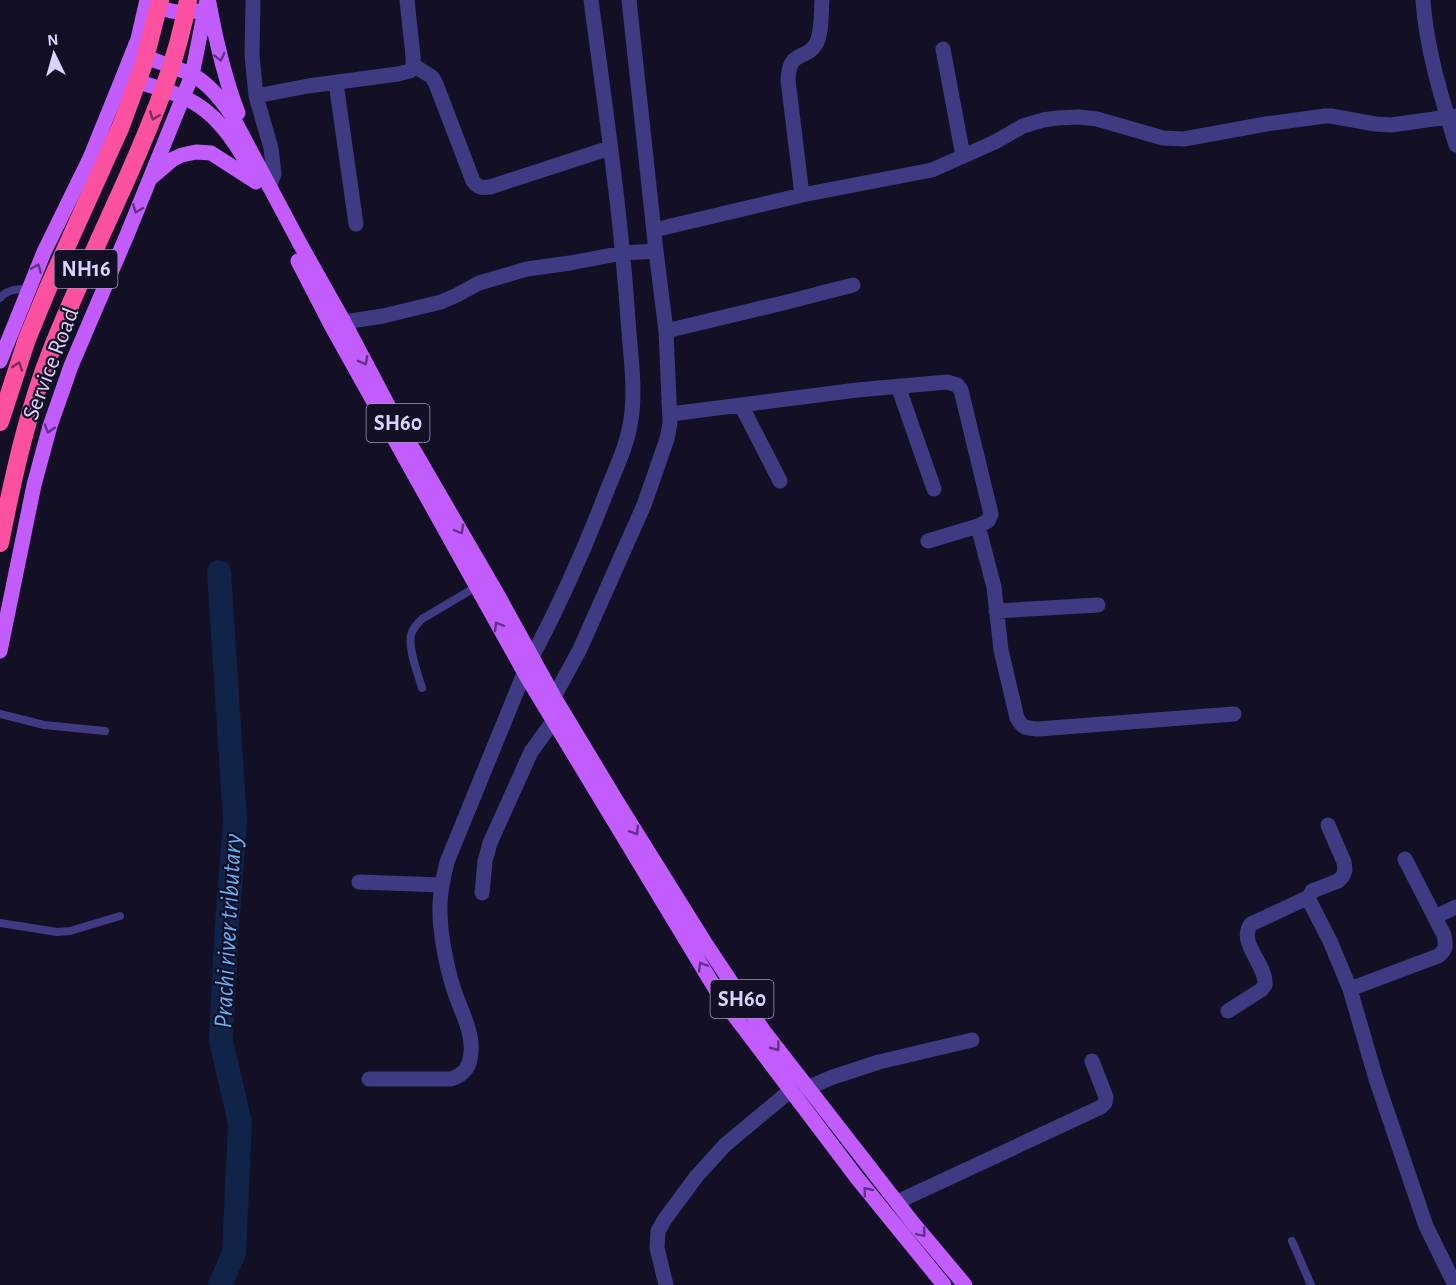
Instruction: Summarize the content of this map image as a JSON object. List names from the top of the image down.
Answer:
{
  "streets": {
    "highway": ["NH16"],
    "main road": ["Service Road", "SH60"]
  },
  "crossings": [
    ["Service Road", "SH60"]
  ],
  "water": ["Prachi river tributary"],
  "north": "top"
}
